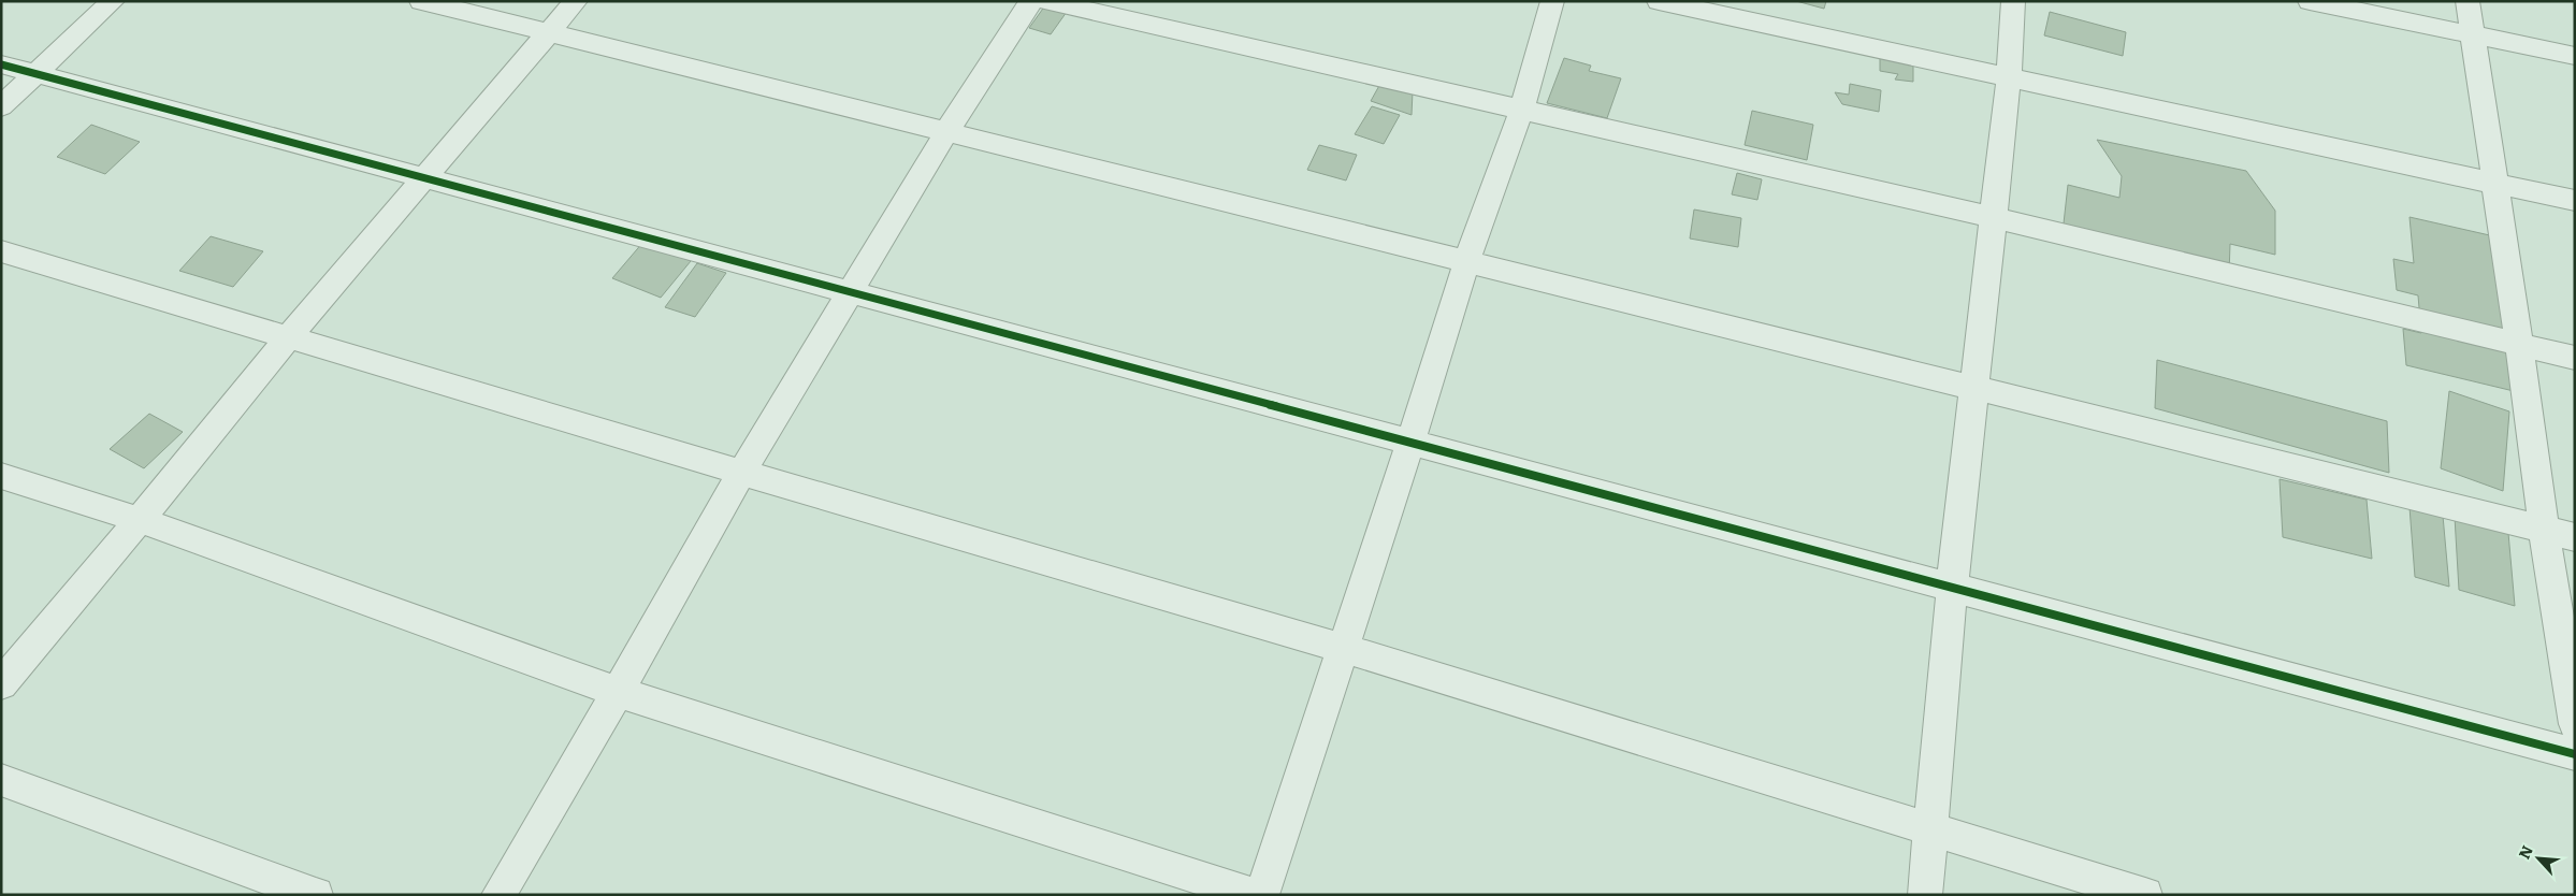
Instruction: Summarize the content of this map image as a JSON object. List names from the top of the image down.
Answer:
{
  "north": "top left"
}
